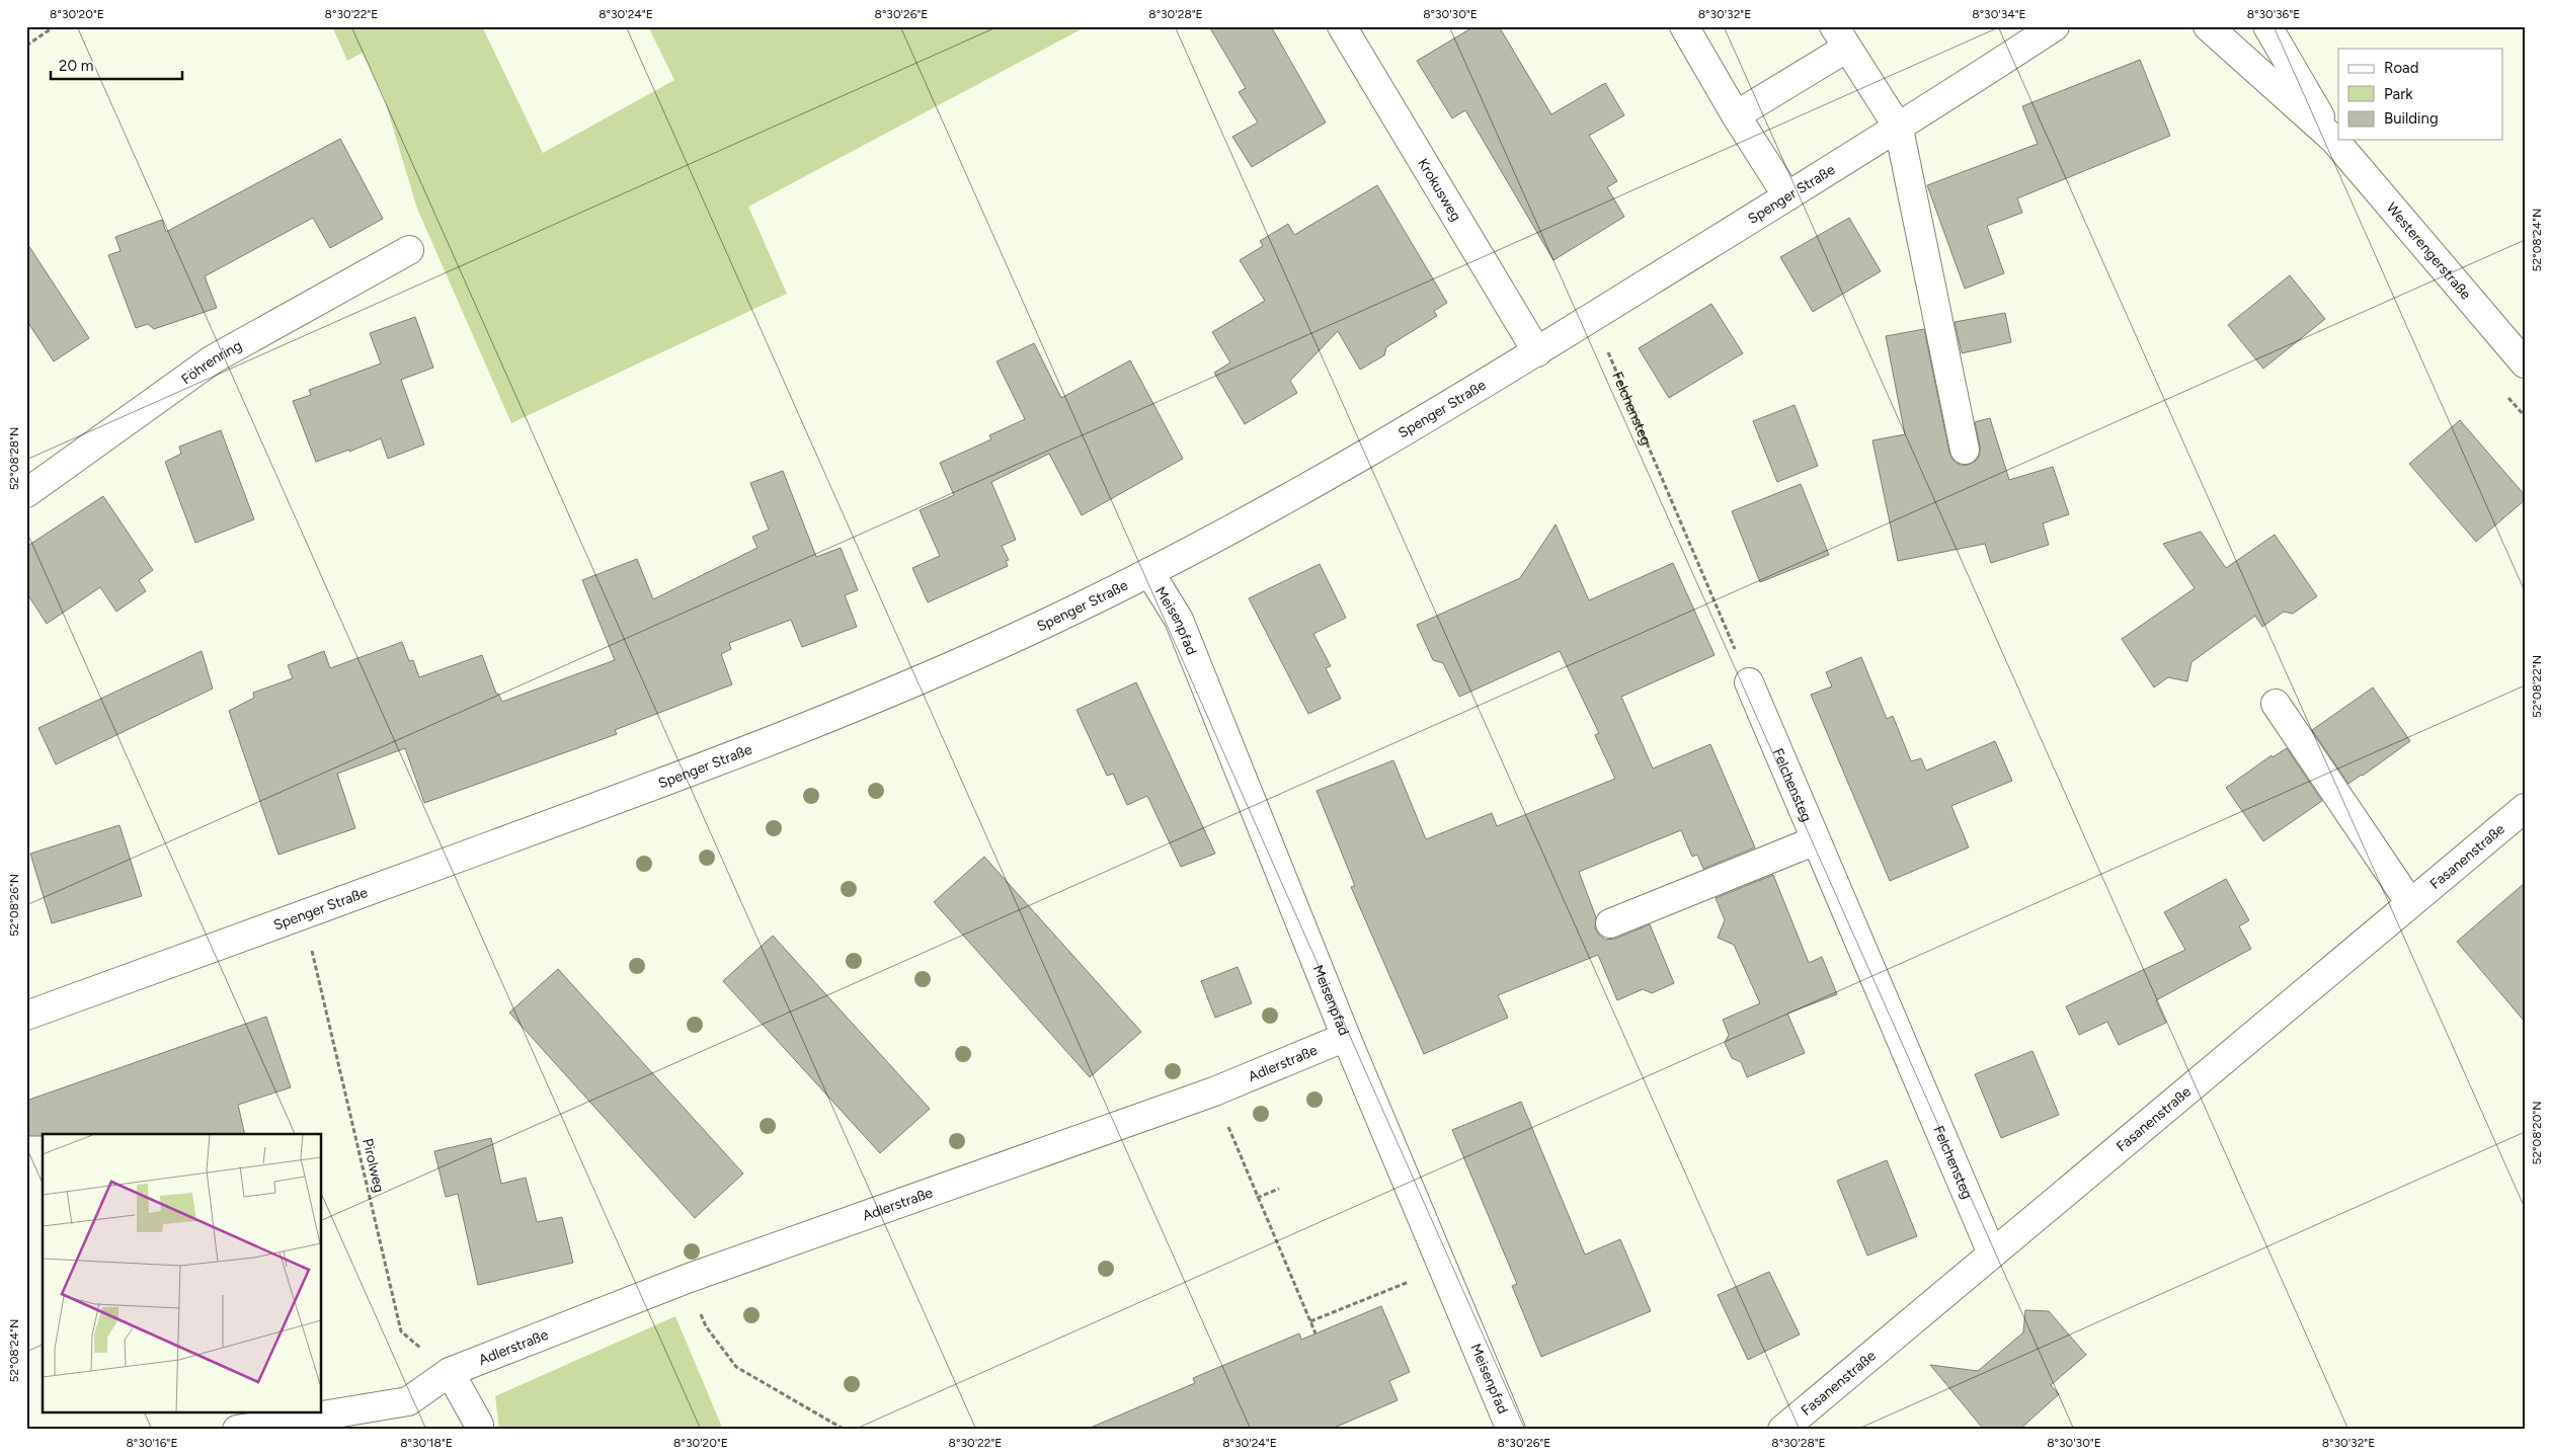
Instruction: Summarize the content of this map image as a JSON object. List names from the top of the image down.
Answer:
{
  "streets": {
    "street": [
      "Krokusweg",
      "Spenger Straße",
      "Westerengerstraße",
      "Föhrenring",
      "Felchensteg",
      "Meisenpfad",
      "Fasanenstraße",
      "Adlerstraße"
    ],
    "path": ["Pirolweg"]
  },
  "crossings": [
    ["Krokusweg", "Spenger Straße"],
    ["Spenger Straße", "Felchensteg"],
    ["Spenger Straße", "Meisenpfad"],
    ["Felchensteg", "Fasanenstraße"],
    ["Meisenpfad", "Adlerstraße"],
    ["Adlerstraße", "Pirolweg"]
  ],
  "legend": ["Road", "Park", "Building"],
  "scale_bar": "20 m",
  "coordinates": [
    "8°30'20\"E",
    "8°30'22\"E",
    "8°30'24\"E",
    "8°30'26\"E",
    "8°30'28\"E",
    "8°30'30\"E",
    "8°30'32\"E",
    "8°30'34\"E",
    "8°30'36\"E",
    "52°08'24\"N",
    "52°08'28\"N",
    "52°08'22\"N",
    "52°08'26\"N",
    "52°08'20\"N",
    "8°30'16\"E",
    "8°30'18\"E"
  ]
}
